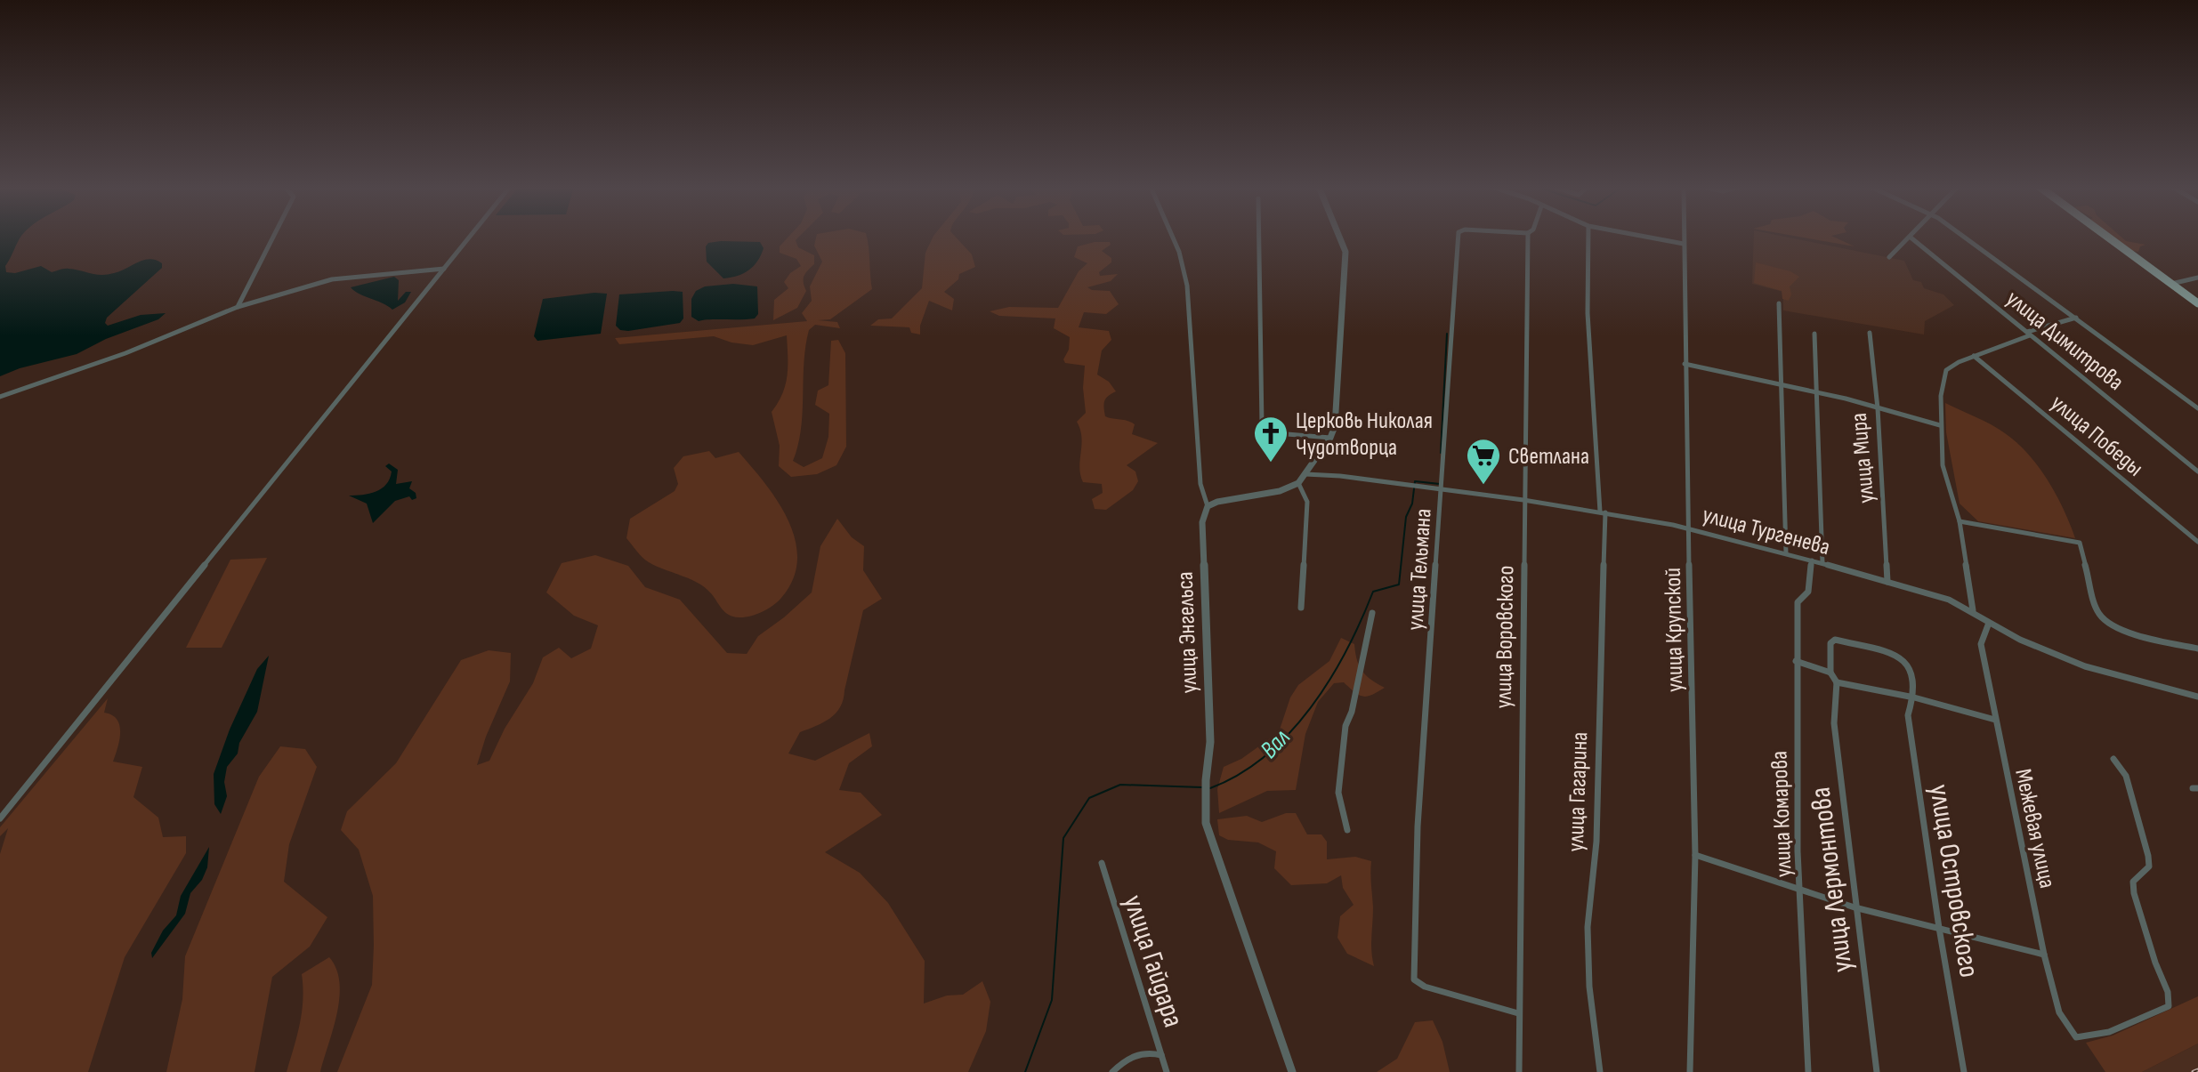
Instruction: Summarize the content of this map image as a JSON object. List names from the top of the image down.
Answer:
{
  "streets": {
    "street": [
      "улица Димитрова",
      "улица Победы",
      "улица Мира",
      "улица Тургенева",
      "улица Тельмана",
      "улица Крупской",
      "улица Энгельса",
      "улица Воровского",
      "улица Гагарина",
      "улица Комарова",
      "Межевая улица",
      "улица Лермонтова",
      "улица Островского",
      "улица Гайдара"
    ]
  },
  "crossings": [
    ["улица Мира", "улица Тургенева"],
    ["улица Тургенева", "улица Тельмана"],
    ["улица Тургенева", "улица Крупской"],
    ["улица Тургенева", "улица Воровского"],
    ["улица Тургенева", "улица Гагарина"],
    ["улица Тургенева", "улица Комарова"],
    ["улица Тургенева", "Межевая улица"],
    ["улица Тельмана", "улица Воровского"]
  ],
  "water": ["Вал"],
  "places": {
    "church": ["Церковь Николая Чудотворца"],
    "supermarket": ["Светлана"]
  }
}
